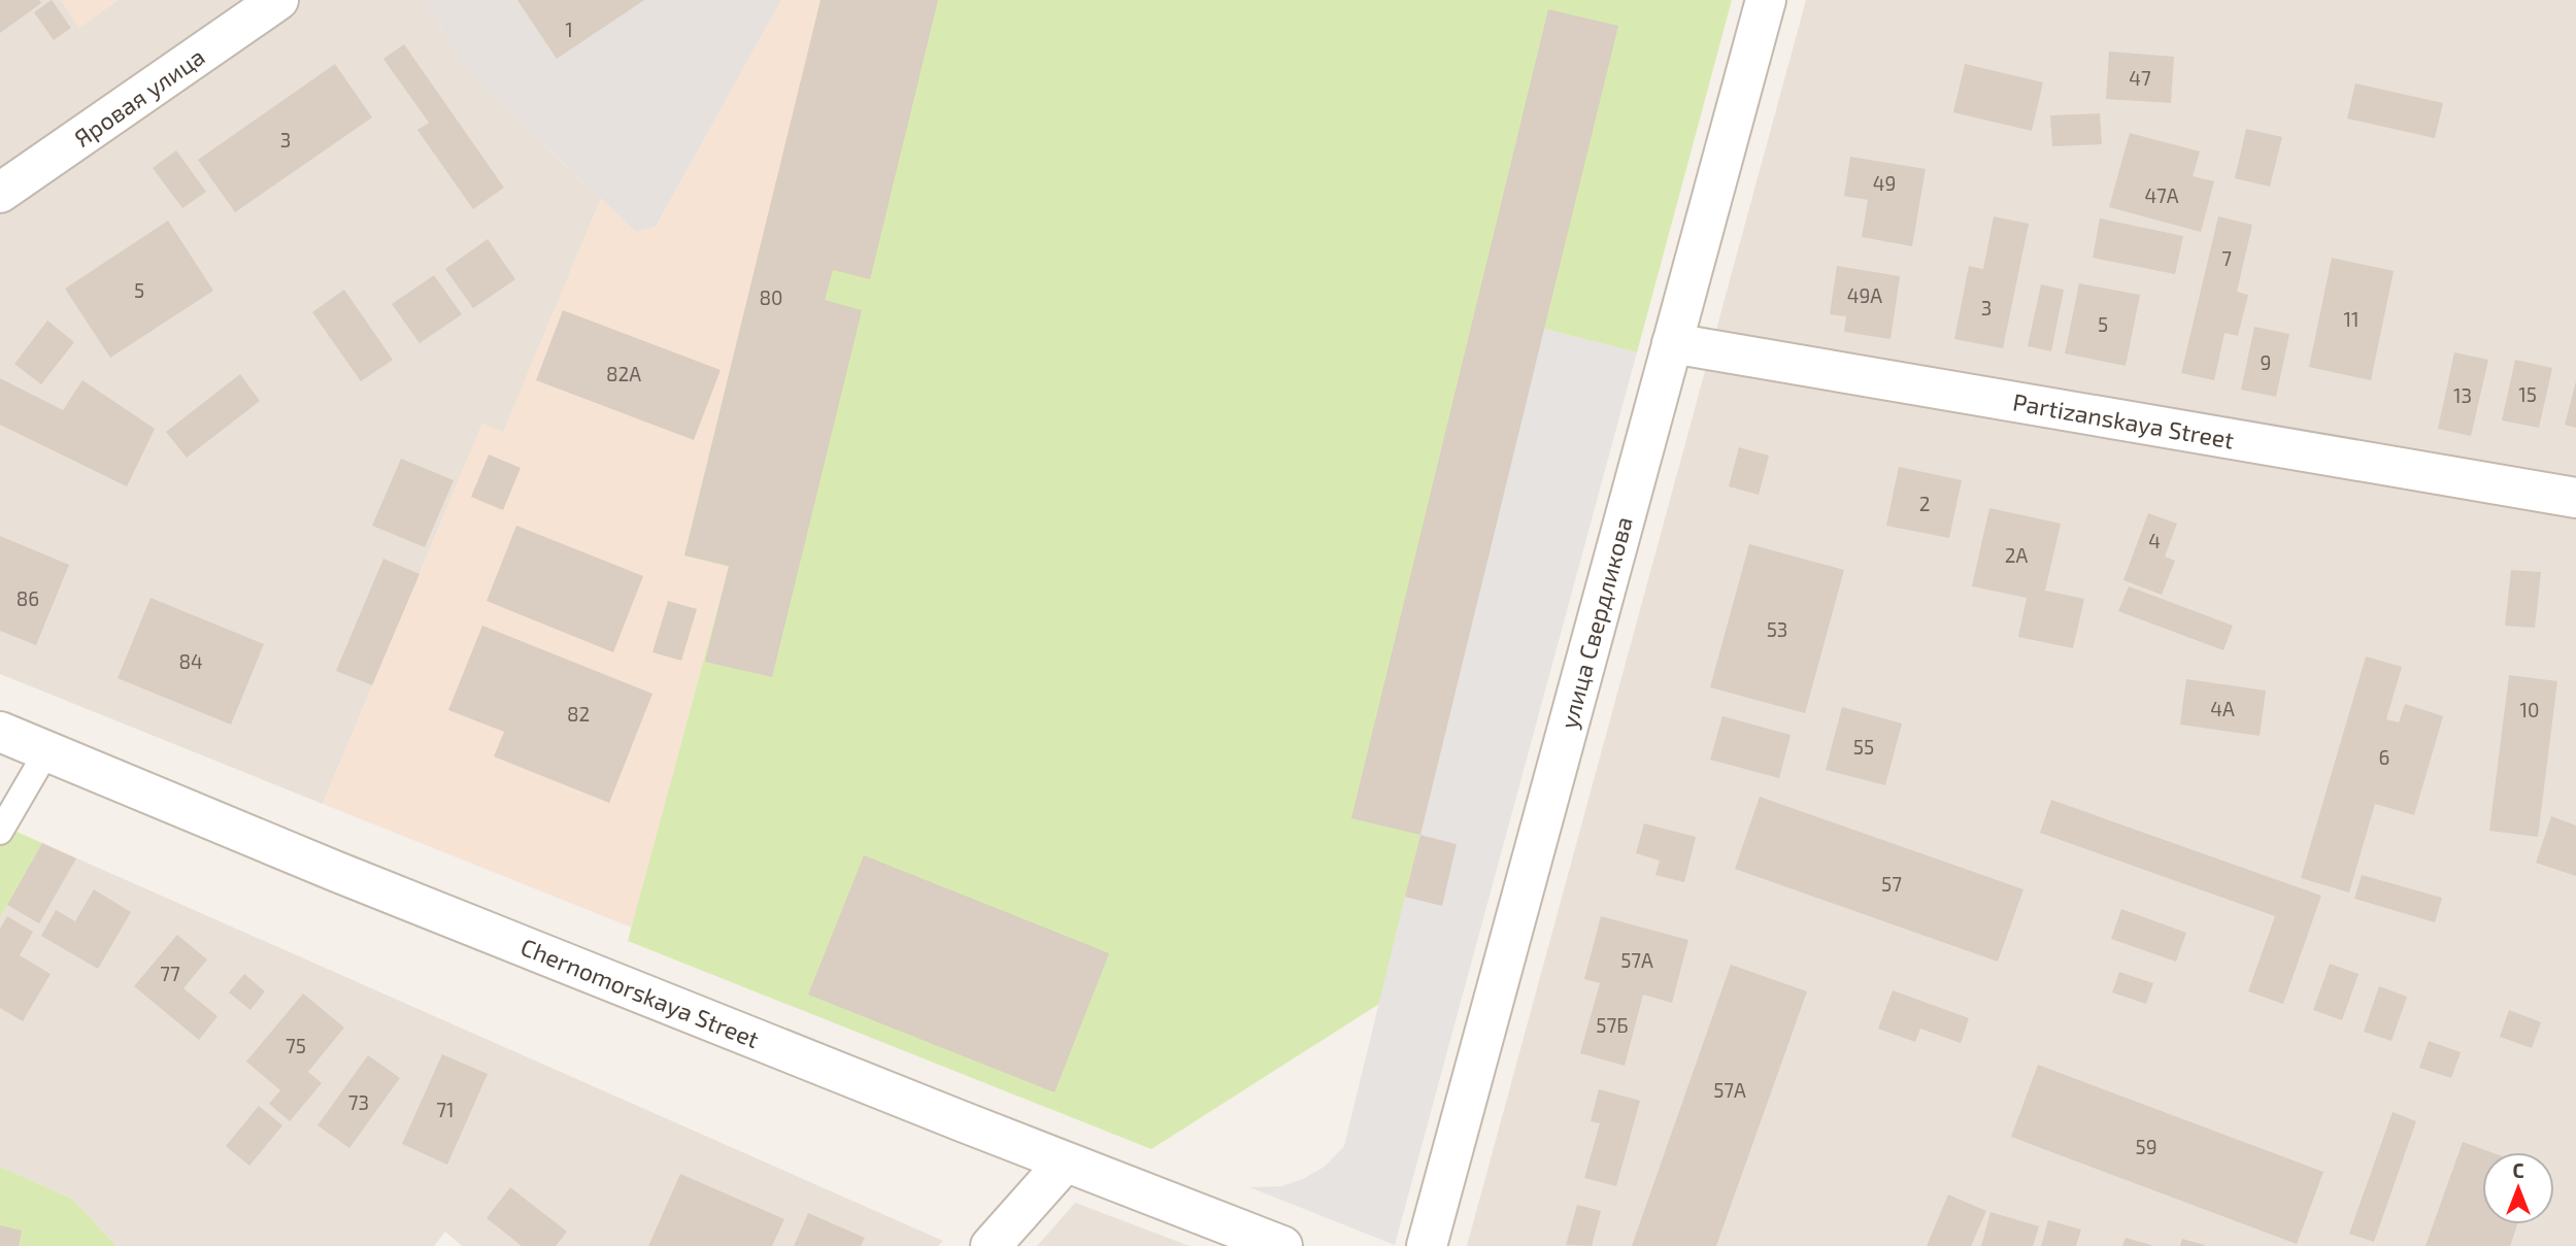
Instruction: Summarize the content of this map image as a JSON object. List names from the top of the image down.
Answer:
{
  "streets": {
    "street": [
      "Яровая улица",
      "Partizanskaya Street",
      "улица Свердликова",
      "Chernomorskaya Street"
    ]
  },
  "crossings": [
    ["Partizanskaya Street", "улица Свердликова"]
  ],
  "house_numbers": [
    "1",
    "47",
    "3",
    "49",
    "47А",
    "7",
    "5",
    "49А",
    "80",
    "3",
    "11",
    "5",
    "9",
    "82А",
    "15",
    "13",
    "2",
    "4",
    "2А",
    "86",
    "53",
    "84",
    "4А",
    "10",
    "82",
    "55",
    "6",
    "57",
    "57А",
    "77",
    "57Б",
    "75",
    "57А",
    "73",
    "71",
    "59"
  ],
  "north": "top"
}
